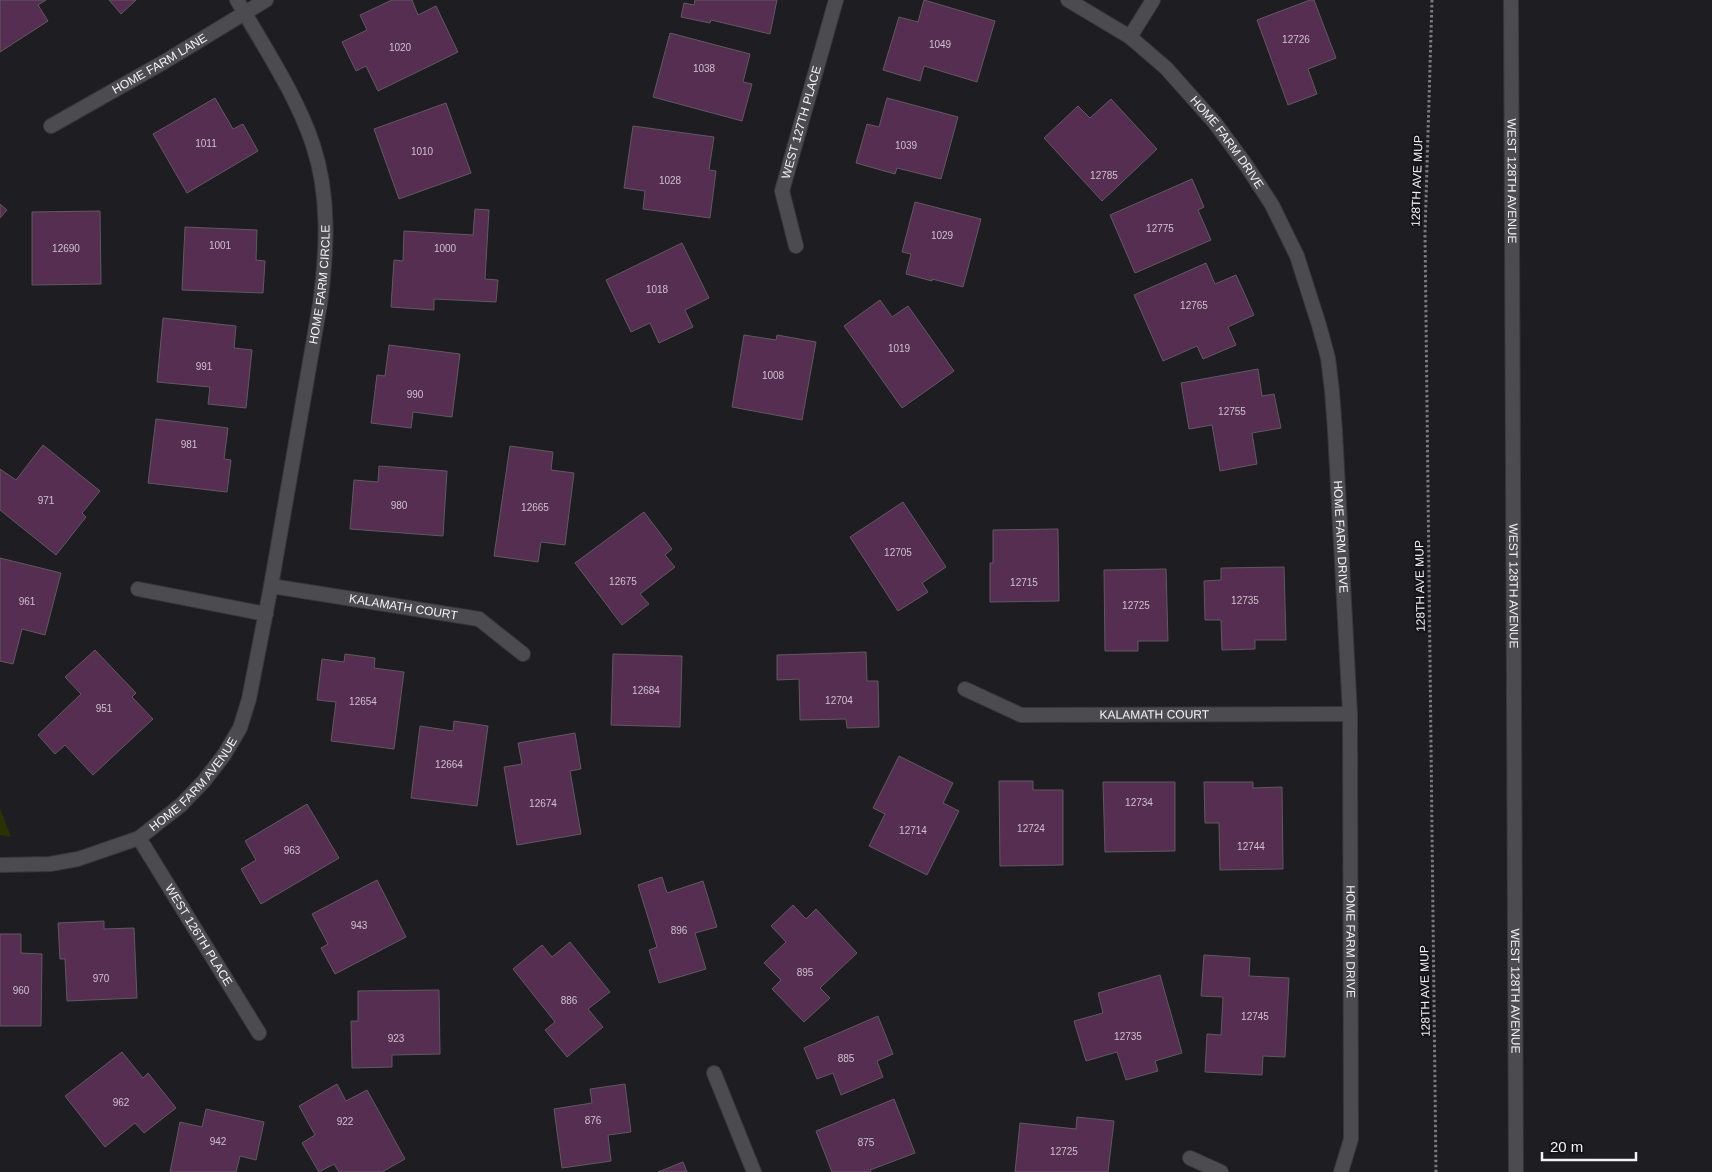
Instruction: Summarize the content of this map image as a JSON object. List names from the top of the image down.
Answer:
{
  "streets": {
    "street": [
      "HOME FARM LANE",
      "WEST 127TH PLACE",
      "HOME FARM DRIVE",
      "WEST 128TH AVENUE",
      "HOME FARM CIRCLE",
      "KALAMATH COURT",
      "HOME FARM AVENUE",
      "WEST 126TH PLACE"
    ],
    "path": ["128TH AVE MUP"]
  },
  "crossings": [
    ["HOME FARM LANE", "HOME FARM CIRCLE"],
    ["HOME FARM DRIVE", "KALAMATH COURT"],
    ["HOME FARM CIRCLE", "KALAMATH COURT"],
    ["HOME FARM CIRCLE", "HOME FARM AVENUE"],
    ["KALAMATH COURT", "HOME FARM AVENUE"],
    ["HOME FARM AVENUE", "WEST 126TH PLACE"]
  ],
  "house_numbers": [
    "12726",
    "1049",
    "1020",
    "1038",
    "1011",
    "1039",
    "1010",
    "12785",
    "1028",
    "12775",
    "1029",
    "1001",
    "12690",
    "1000",
    "1018",
    "12765",
    "1019",
    "991",
    "1008",
    "990",
    "12755",
    "981",
    "971",
    "980",
    "12665",
    "12705",
    "12675",
    "12715",
    "12735",
    "961",
    "12725",
    "12684",
    "12704",
    "12654",
    "951",
    "12664",
    "12734",
    "12674",
    "12724",
    "12714",
    "12744",
    "963",
    "943",
    "896",
    "895",
    "970",
    "960",
    "886",
    "12745",
    "12735",
    "923",
    "885",
    "962",
    "876",
    "922",
    "942",
    "875",
    "12725"
  ],
  "scale_bar": "20 m"
}
